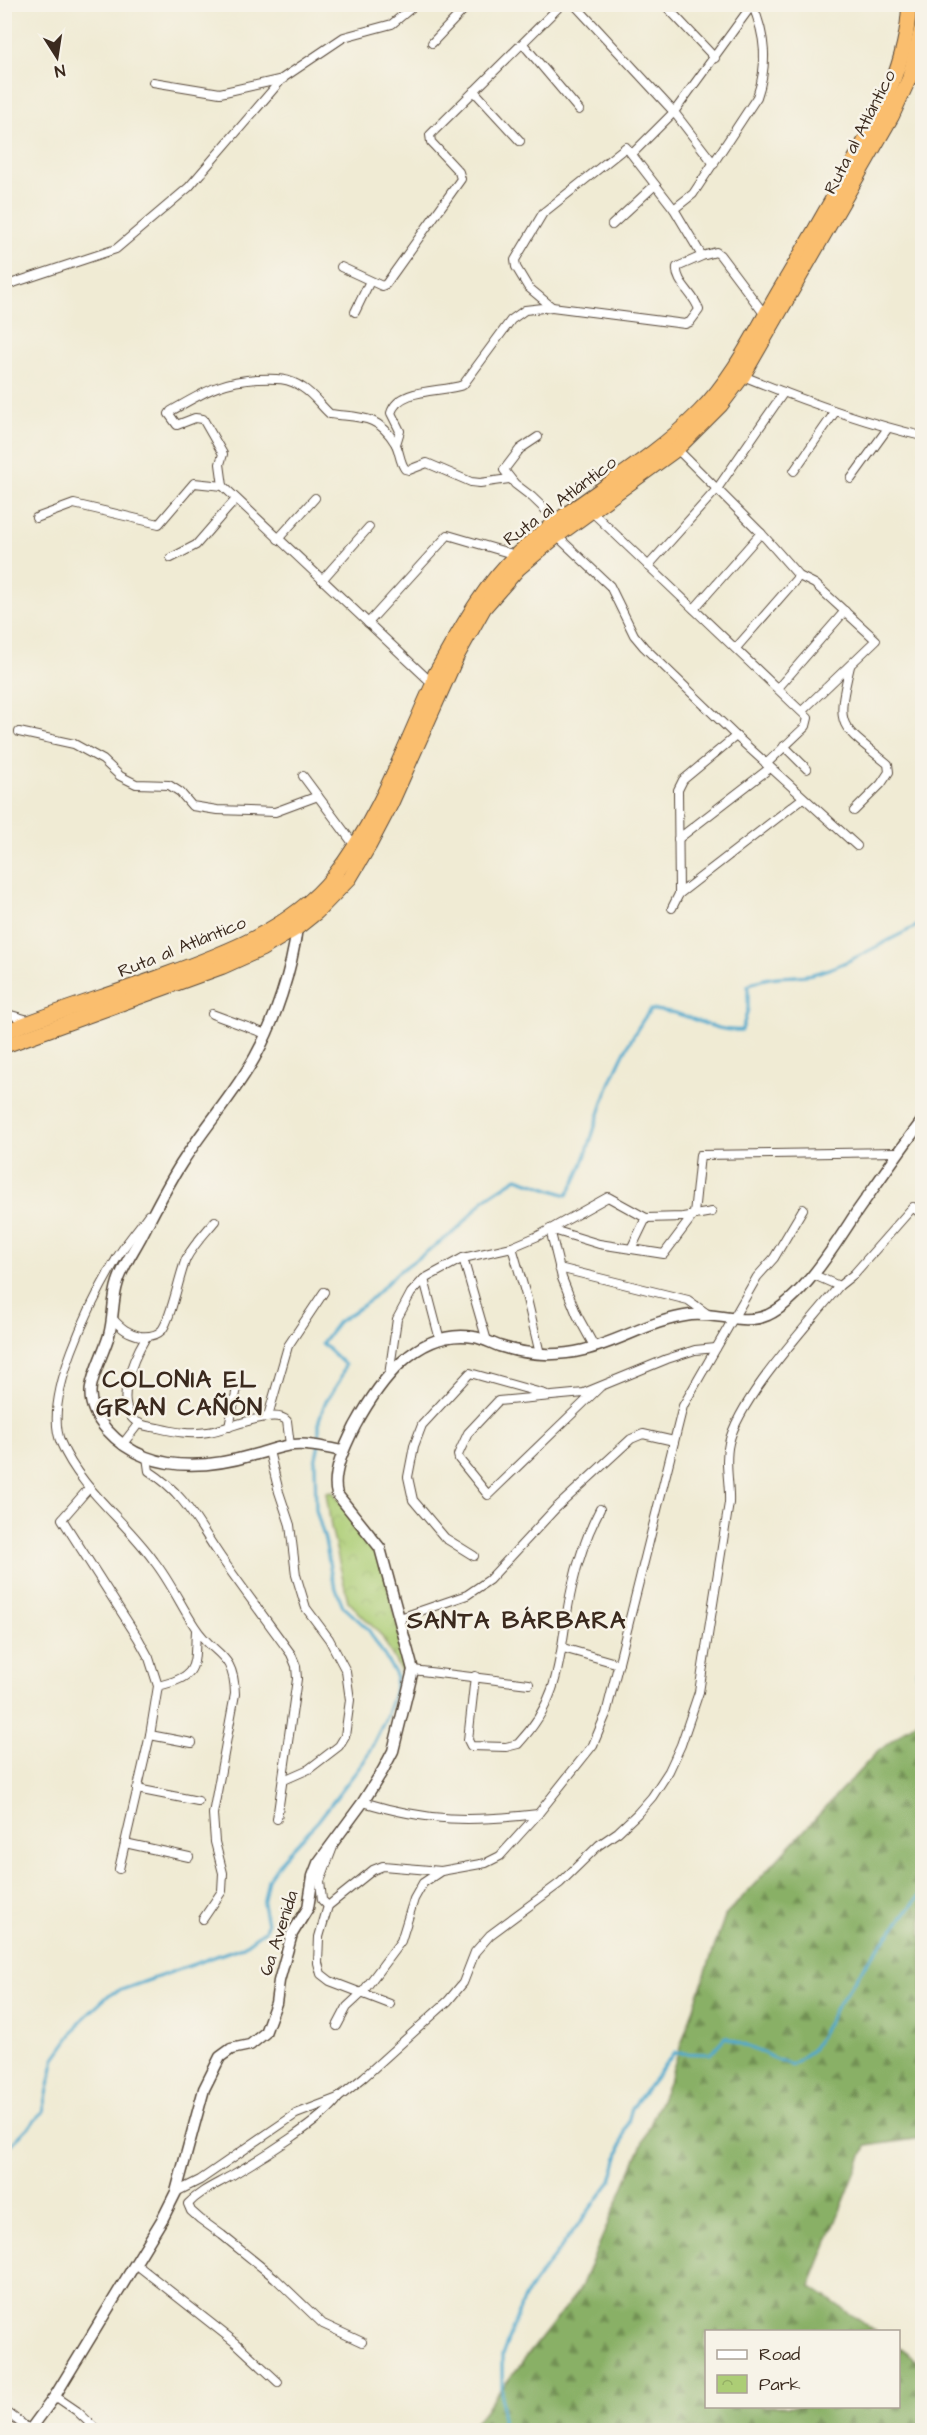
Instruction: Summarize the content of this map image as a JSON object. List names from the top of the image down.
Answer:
{
  "streets": {
    "highway": ["Ruta al Atlántico"],
    "street": ["6a Avenida"]
  },
  "districts": ["COLONIA EL GRAN CAÑÓN", "SANTA BÁRBARA"],
  "legend": ["Road", "Park"],
  "north": "bottom"
}
